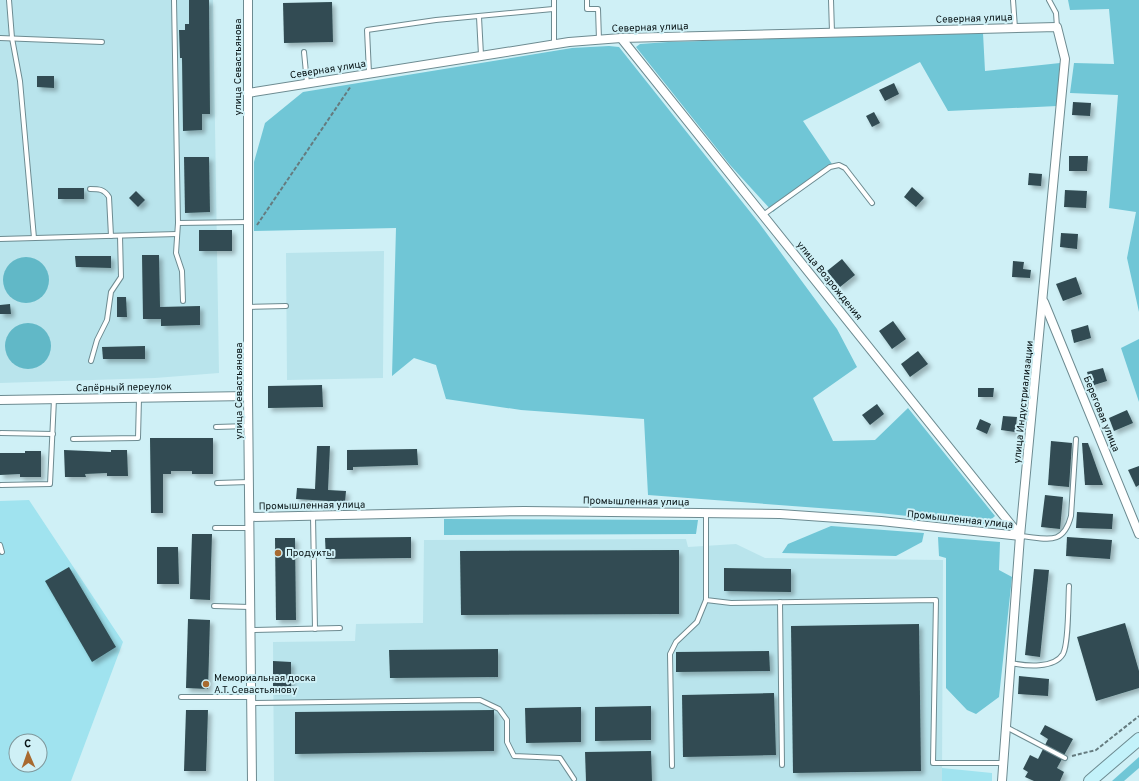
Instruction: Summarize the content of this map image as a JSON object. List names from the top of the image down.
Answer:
{
  "streets": {
    "street": [
      "Северная улица",
      "улица Севастьянова",
      "улица Возрождения",
      "Сапёрный переулок",
      "улица Индустриализации",
      "Береговая улица",
      "Промышленная улица"
    ]
  },
  "crossings": [
    ["Северная улица", "улица Севастьянова"],
    ["Северная улица", "улица Возрождения"],
    ["Северная улица", "улица Индустриализации"],
    ["улица Севастьянова", "Сапёрный переулок"],
    ["улица Севастьянова", "Промышленная улица"],
    ["улица Возрождения", "улица Индустриализации"],
    ["улица Возрождения", "Промышленная улица"],
    ["улица Индустриализации", "Береговая улица"],
    ["улица Индустриализации", "Промышленная улица"]
  ],
  "places": ["Продукты", "Мемориальная доска А.Т. Севастьянову"],
  "north": "top"
}
